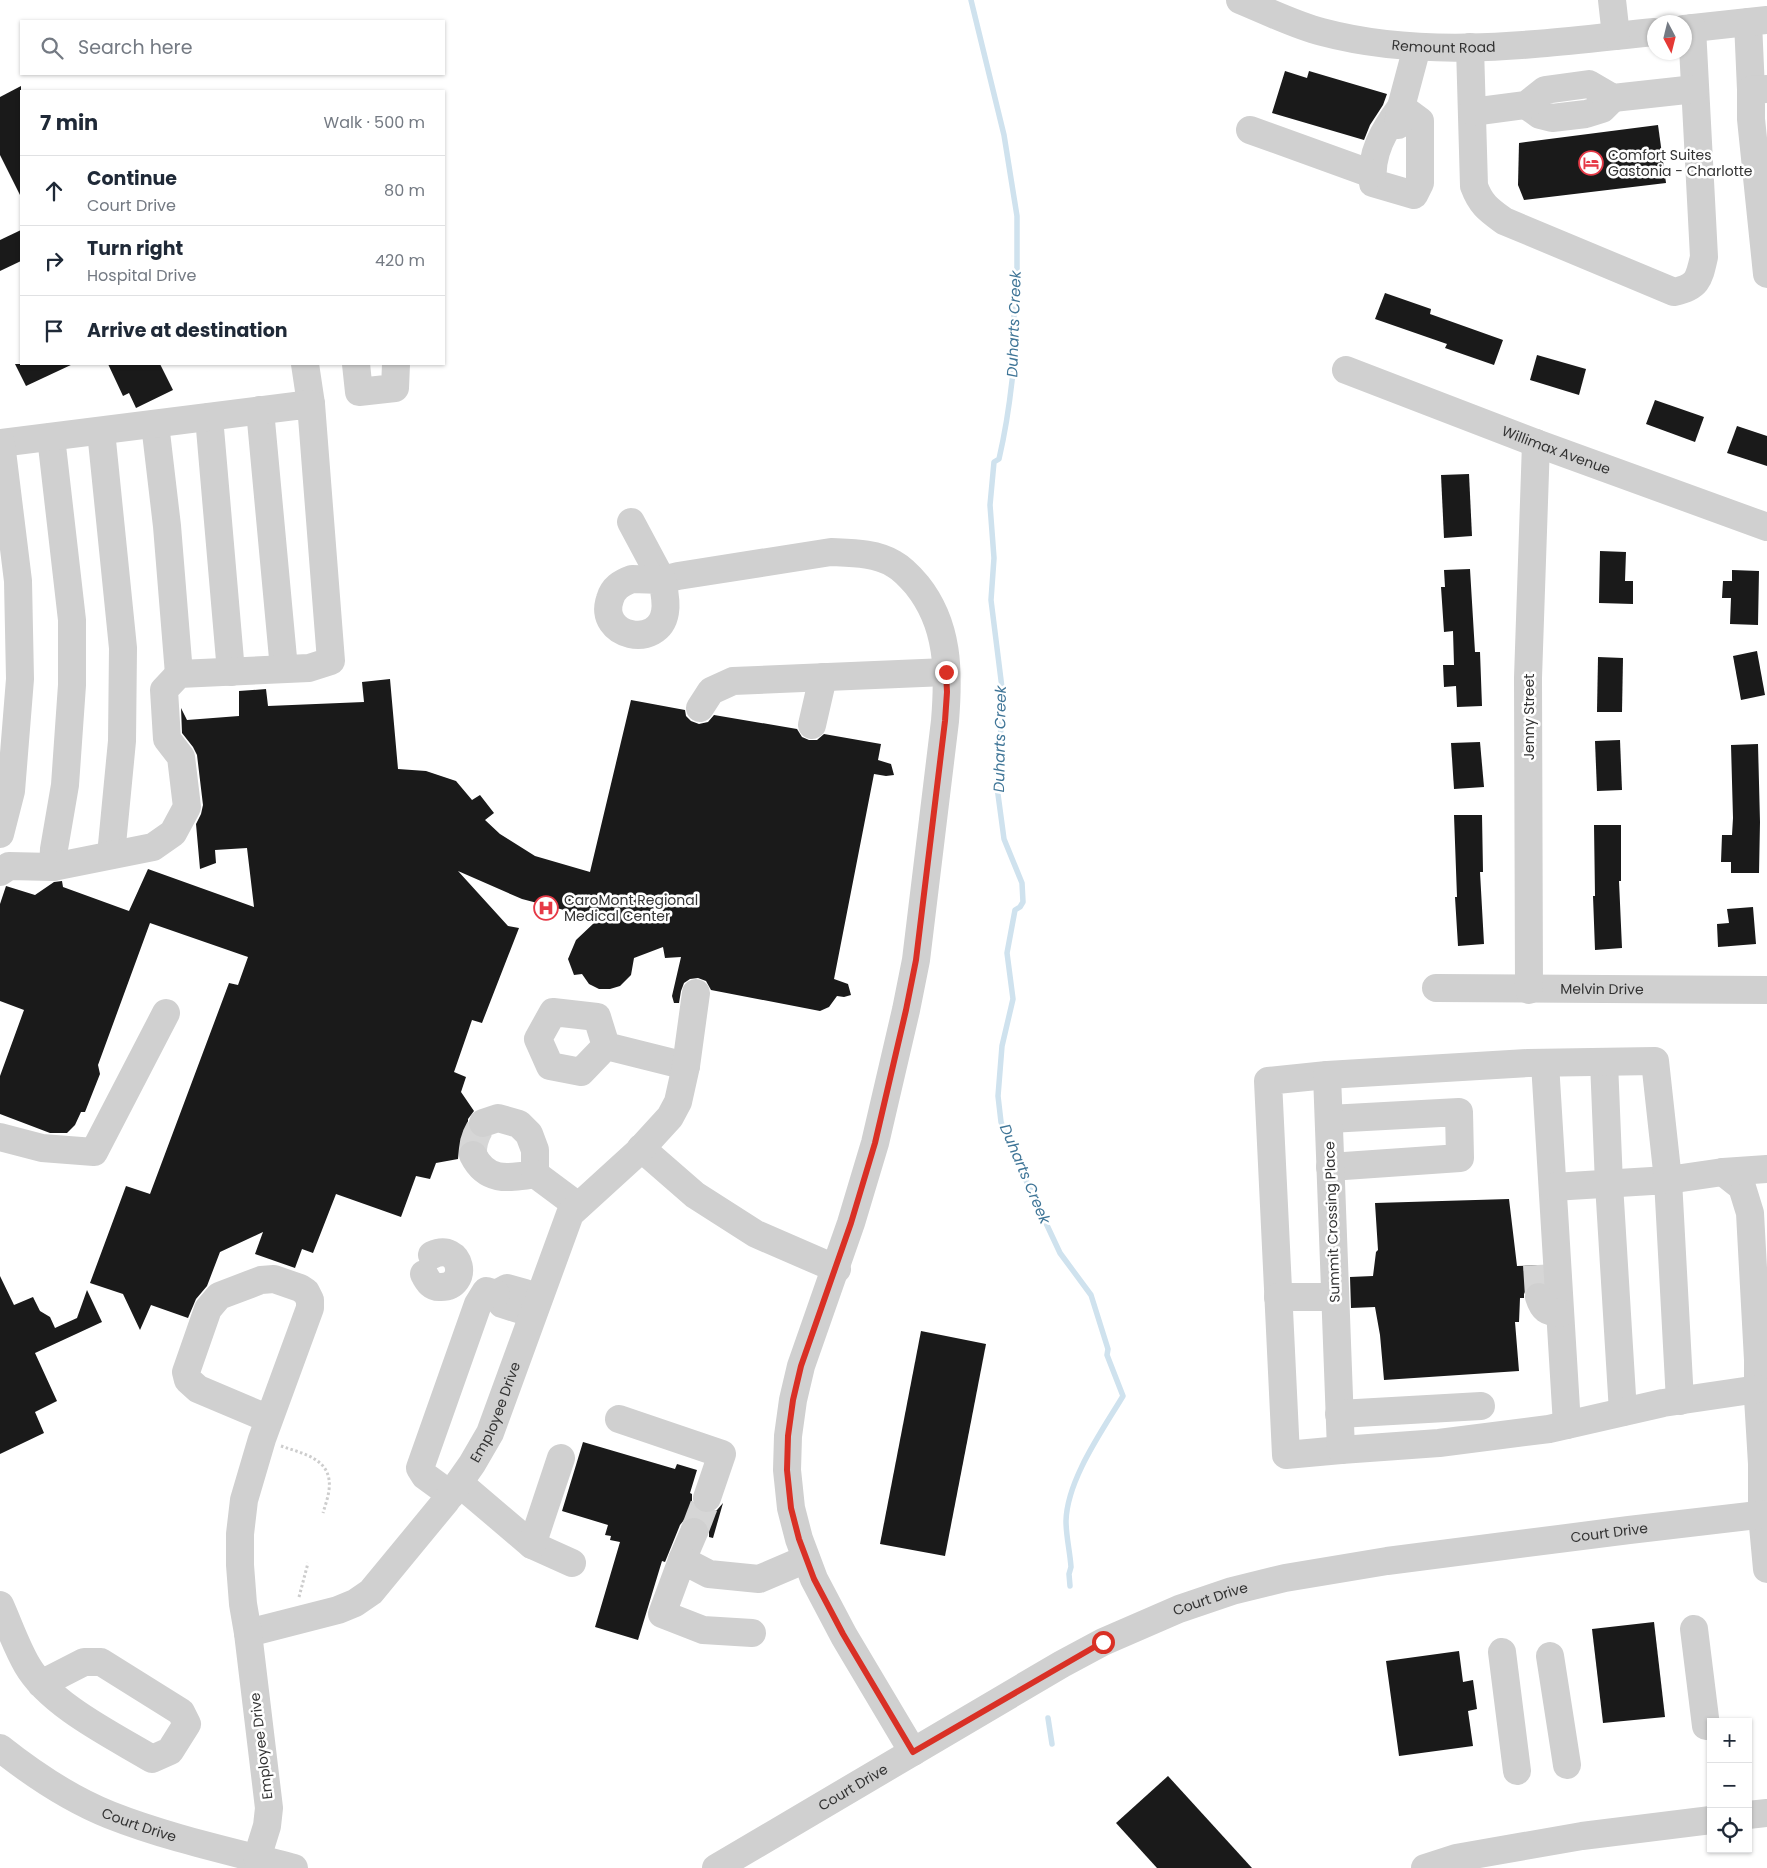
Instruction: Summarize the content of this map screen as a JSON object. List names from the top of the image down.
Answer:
{
  "streets": {
    "street": [
      "Remount Road",
      "Willimax Avenue",
      "Jenny Street",
      "Melvin Drive",
      "Summit Crossing Place",
      "Employee Drive",
      "Court Drive"
    ]
  },
  "crossings": [
    ["Willimax Avenue", "Jenny Street"],
    ["Jenny Street", "Melvin Drive"],
    ["Employee Drive", "Court Drive"]
  ],
  "water": ["Duharts Creek"],
  "places": {
    "hotel": ["Comfort Suites Gastonia - Charlotte"],
    "hospital": ["CaroMont Regional Medical Center"]
  },
  "north": "bottom",
  "page": {
    "search": "Search here",
    "heading": ["7 min", "Walk · 500 m"],
    "list": [
      ["Continue", "Court Drive", "80 m"],
      ["Turn right", "Hospital Drive", "420 m"],
      "Arrive at destination"
    ],
    "map_buttons": ["+", "−"]
  }
}
